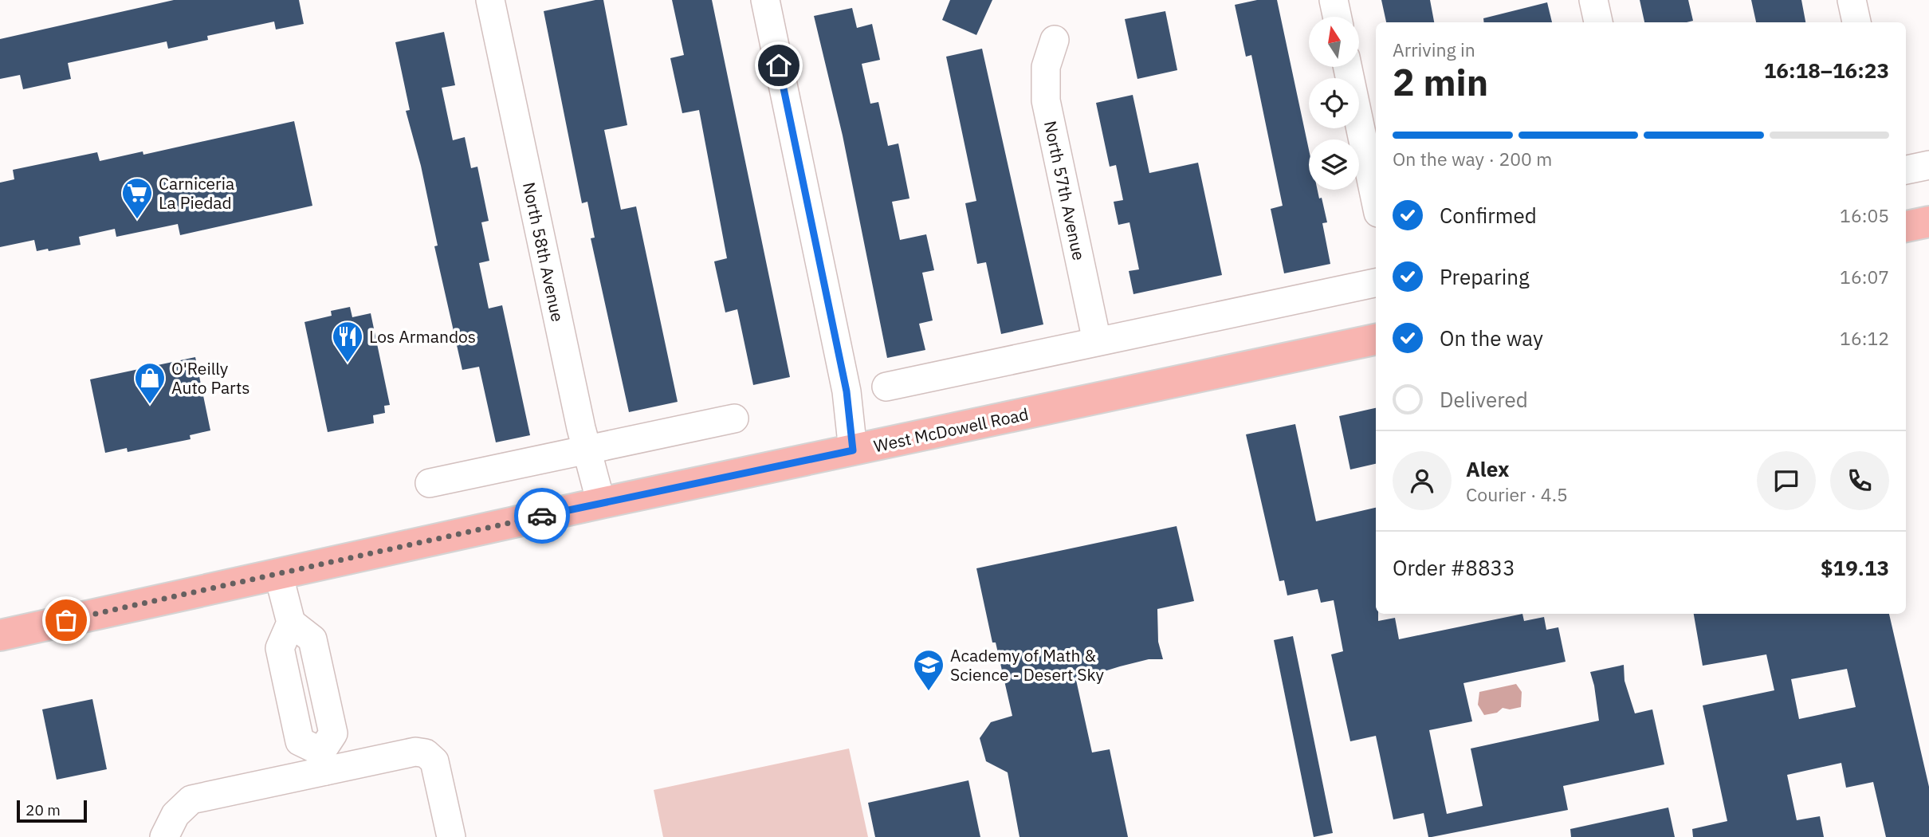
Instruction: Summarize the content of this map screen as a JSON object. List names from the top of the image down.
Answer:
{
  "streets": {
    "main road": ["West McDowell Road"],
    "street": ["North 57th Avenue", "North 58th Avenue"]
  },
  "crossings": [
    ["North 58th Avenue", "West McDowell Road"]
  ],
  "places": {
    "supermarket": ["Carniceria La Piedad"],
    "restaurant": ["Los Armandos"],
    "shop": ["O'Reilly Auto Parts"],
    "school or university": ["Academy of Math & Science - Desert Sky"]
  },
  "scale_bar": "20 m",
  "north": "top",
  "page": {
    "heading": ["2 min", "Arriving in", "16:18–16:23"],
    "panel": [
      "Alex",
      "Courier · 4.5",
      "Order #8833",
      "$19.13"
    ],
    "bar": "On the way · 200 m",
    "list": [
      ["Confirmed", "16:05"],
      ["Preparing", "16:07"],
      ["On the way", "16:12"],
      "Delivered"
    ],
    "scale": "20 m"
  }
}
